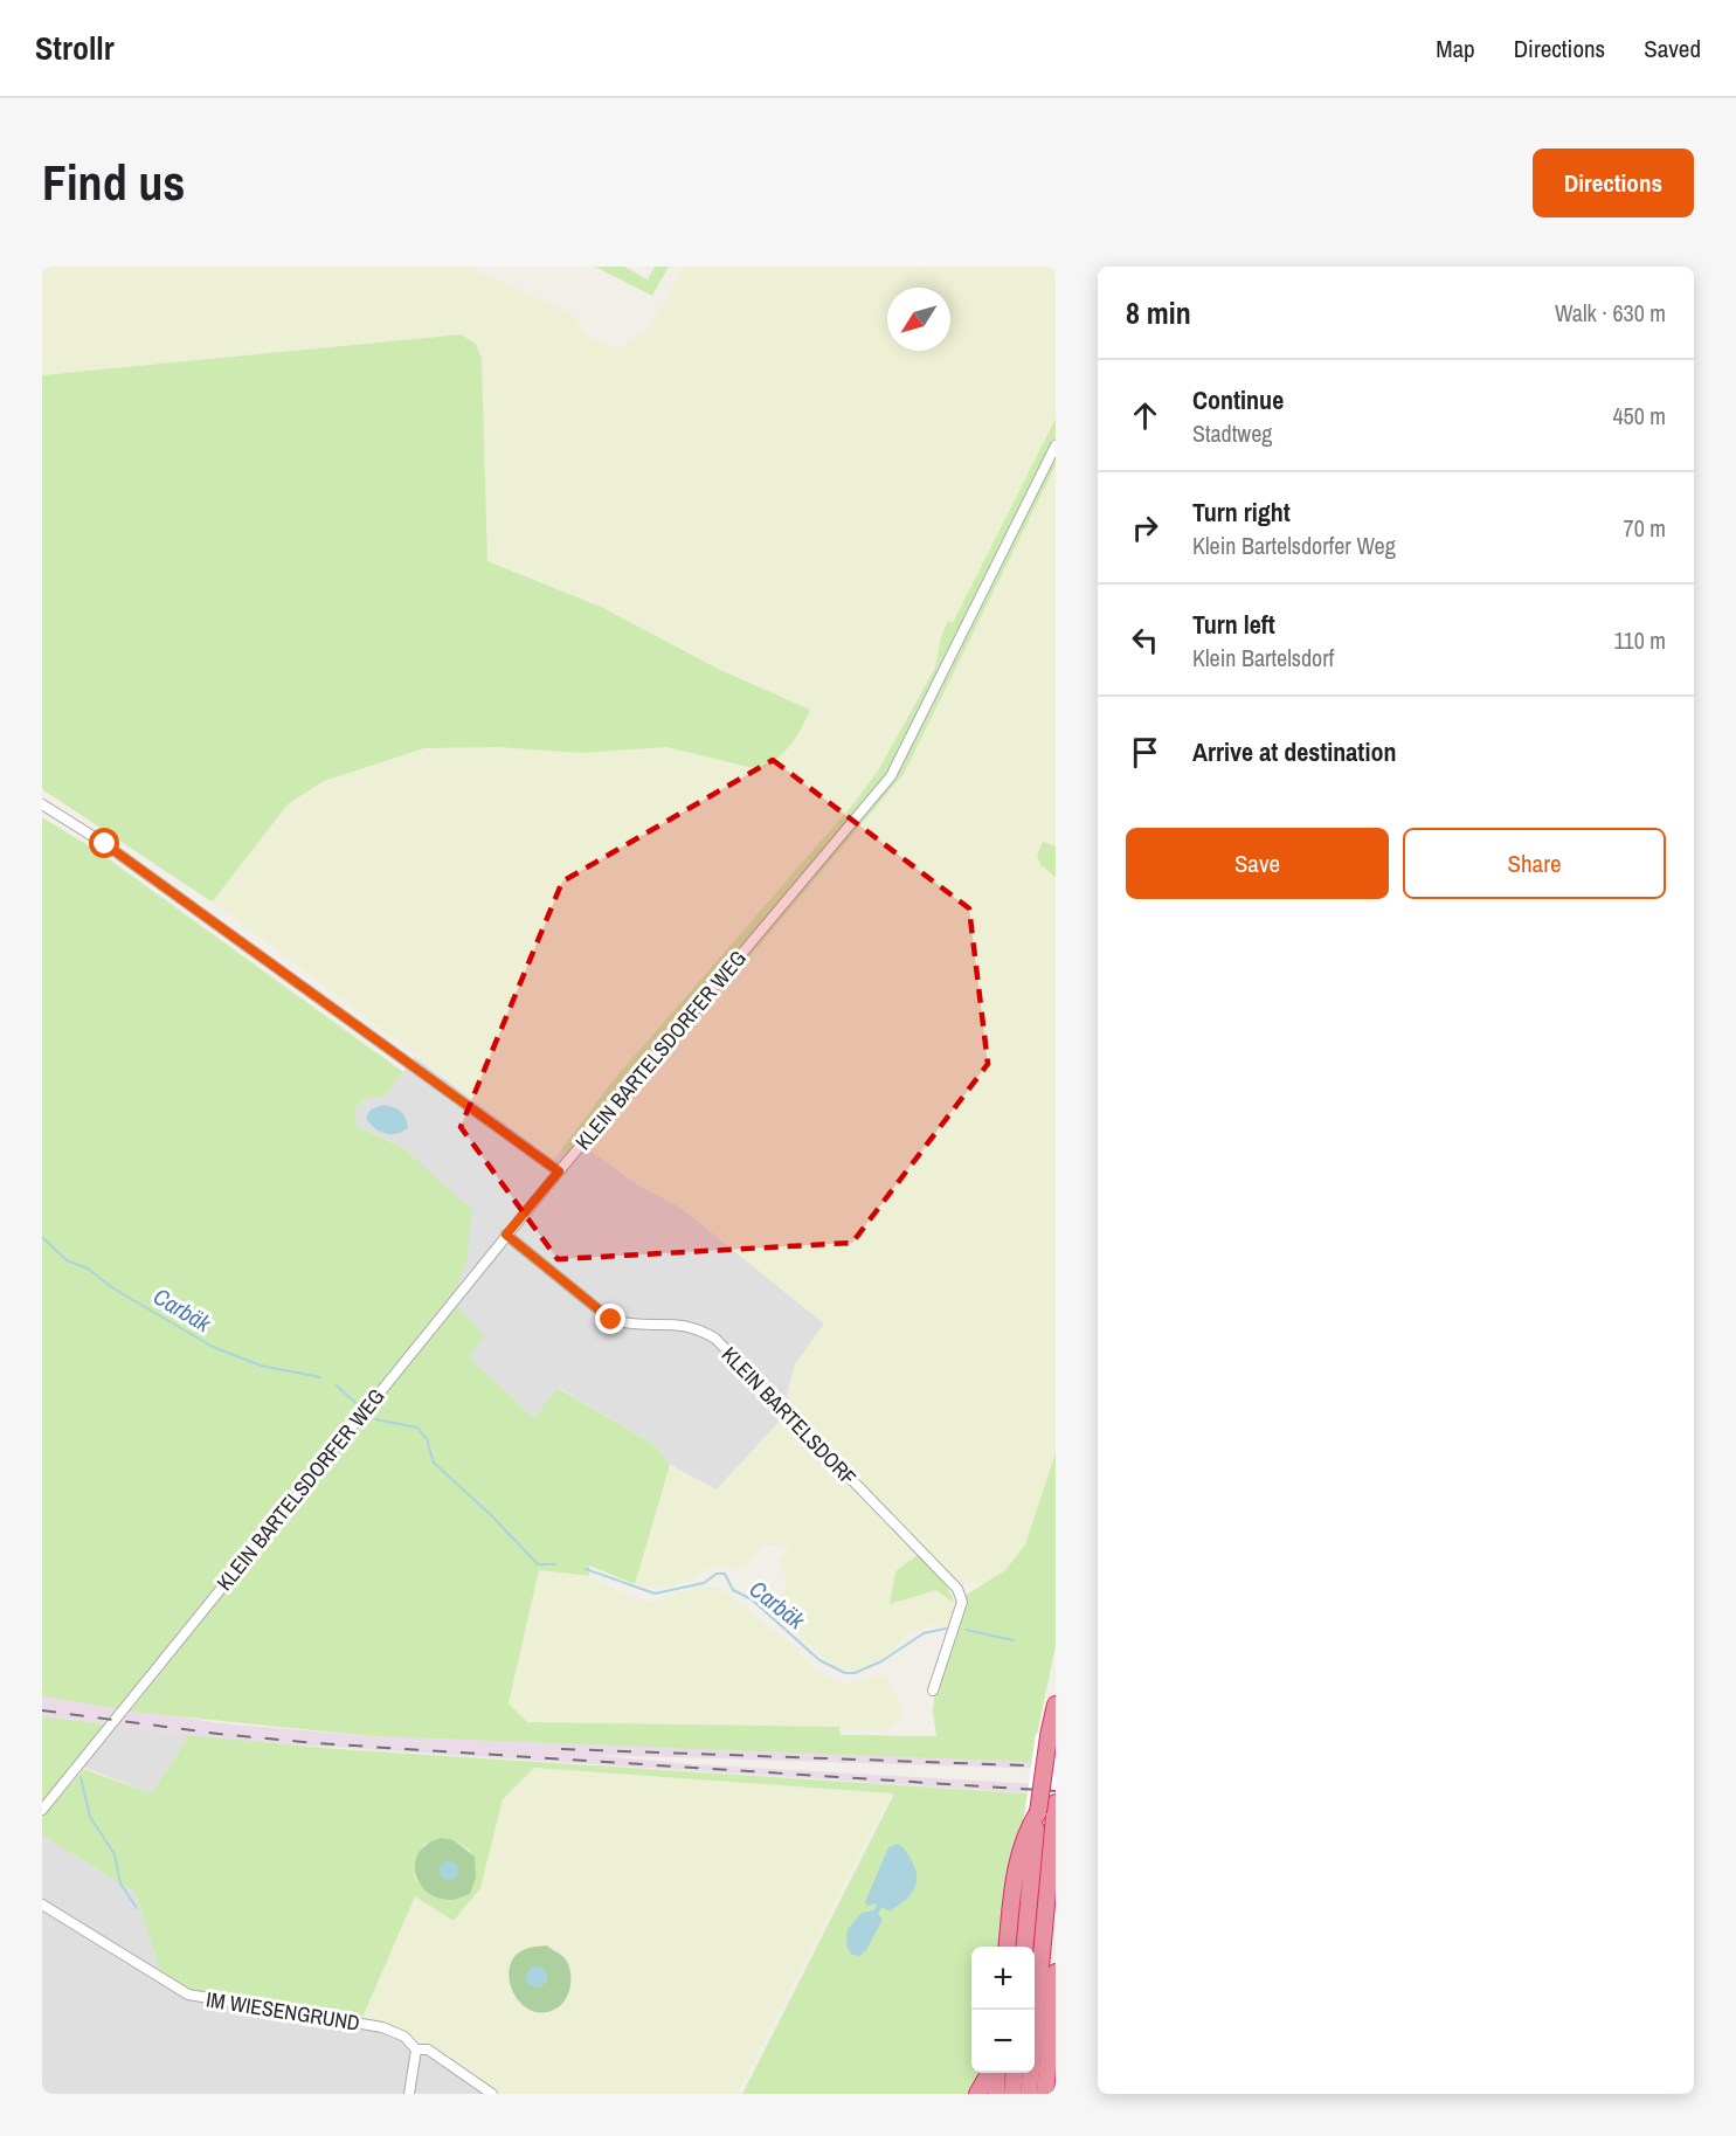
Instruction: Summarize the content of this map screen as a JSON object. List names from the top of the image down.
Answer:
{
  "streets": {
    "street": ["KLEIN BARTELSDORFER WEG", "KLEIN BARTELSDORF", "IM WIESENGRUND"]
  },
  "crossings": [
    ["KLEIN BARTELSDORFER WEG", "KLEIN BARTELSDORF"]
  ],
  "water": ["Carbäk"],
  "north": "bottom left",
  "page": {
    "header": "Strollr",
    "nav": ["Map", "Directions", "Saved"],
    "buttons": [
      "Directions",
      ["Save", "Share"]
    ],
    "title": "Find us",
    "heading": ["8 min", "Walk · 630 m"],
    "list": [
      ["Continue", "Stadtweg", "450 m"],
      ["Turn right", "Klein Bartelsdorfer Weg", "70 m"],
      ["Turn left", "Klein Bartelsdorf", "110 m"],
      "Arrive at destination"
    ],
    "map_buttons": ["+", "−"]
  }
}
